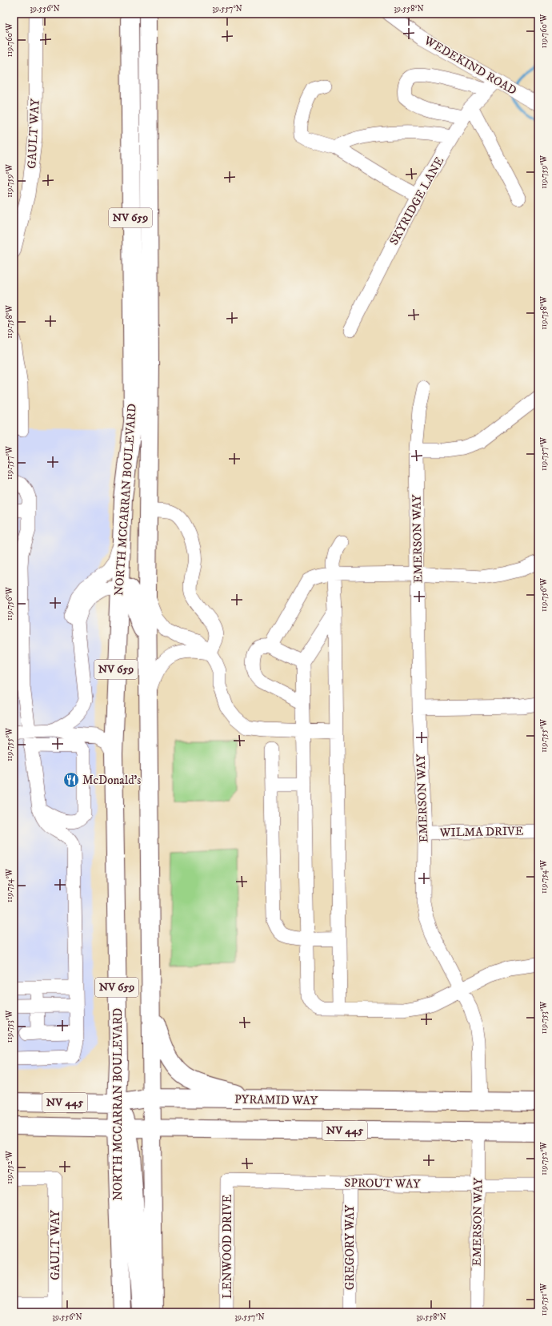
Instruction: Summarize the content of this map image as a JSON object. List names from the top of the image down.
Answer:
{
  "streets": {
    "main road": [
      "NV 659",
      "NORTH MCCARRAN BOULEVARD",
      "PYRAMID WAY",
      "NV 445"
    ],
    "street": [
      "WEDEKIND ROAD",
      "GAULT WAY",
      "SKYRIDGE LANE",
      "EMERSON WAY",
      "WILMA DRIVE",
      "SPROUT WAY",
      "LENWOOD DRIVE",
      "GREGORY WAY"
    ]
  },
  "crossings": [
    ["WEDEKIND ROAD", "SKYRIDGE LANE"],
    ["NORTH MCCARRAN BOULEVARD", "PYRAMID WAY"],
    ["NORTH MCCARRAN BOULEVARD", "NV 445"],
    ["EMERSON WAY", "WILMA DRIVE"],
    ["EMERSON WAY", "PYRAMID WAY"],
    ["EMERSON WAY", "NV 445"],
    ["EMERSON WAY", "SPROUT WAY"],
    ["SPROUT WAY", "LENWOOD DRIVE"],
    ["SPROUT WAY", "GREGORY WAY"]
  ],
  "places": {
    "restaurant": ["McDonald's"]
  },
  "coordinates": [
    "39.556°N",
    "39.557°N",
    "39.558°N",
    "119.760°W",
    "119.759°W",
    "119.758°W",
    "119.757°W",
    "119.756°W",
    "119.755°W",
    "119.754°W",
    "119.753°W",
    "119.752°W",
    "119.751°W"
  ]
}
